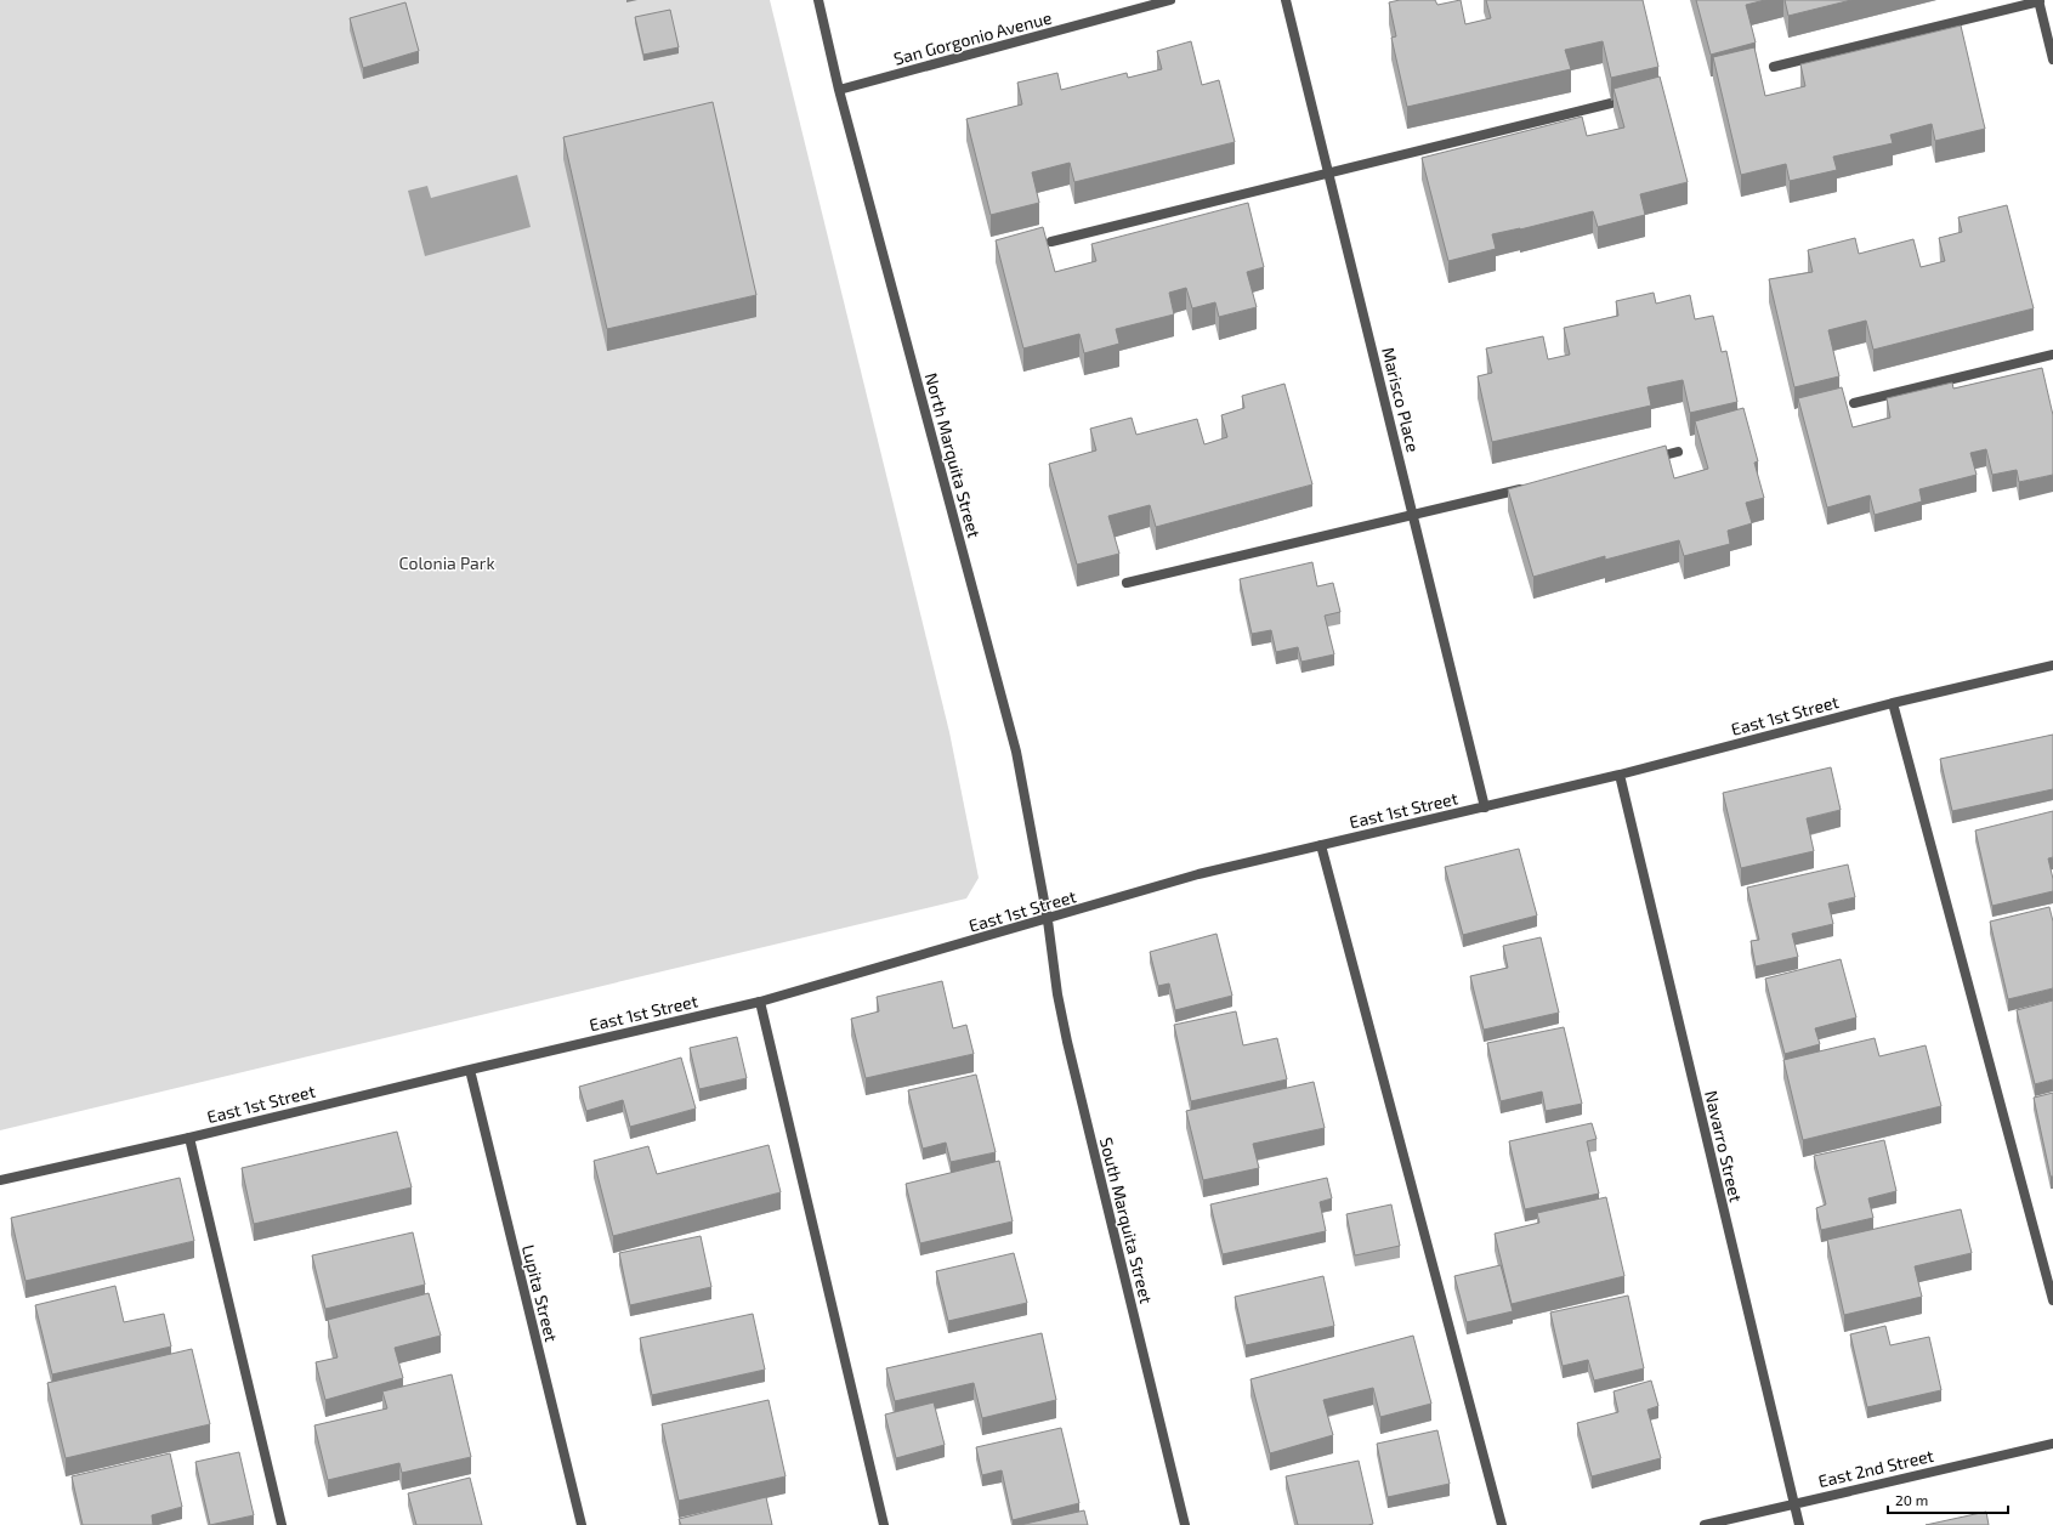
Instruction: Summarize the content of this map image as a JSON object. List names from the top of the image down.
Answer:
{
  "streets": {
    "street": [
      "San Gorgonio Avenue",
      "Marisco Place",
      "North Marquita Street",
      "East 1st Street",
      "Navarro Street",
      "South Marquita Street",
      "Lupita Street",
      "East 2nd Street"
    ]
  },
  "crossings": [
    ["San Gorgonio Avenue", "North Marquita Street"],
    ["Marisco Place", "East 1st Street"],
    ["North Marquita Street", "East 1st Street"],
    ["North Marquita Street", "South Marquita Street"],
    ["East 1st Street", "Navarro Street"],
    ["East 1st Street", "South Marquita Street"],
    ["East 1st Street", "Lupita Street"],
    ["Navarro Street", "East 2nd Street"]
  ],
  "parks": ["Colonia Park"],
  "scale_bar": "20 m"
}
